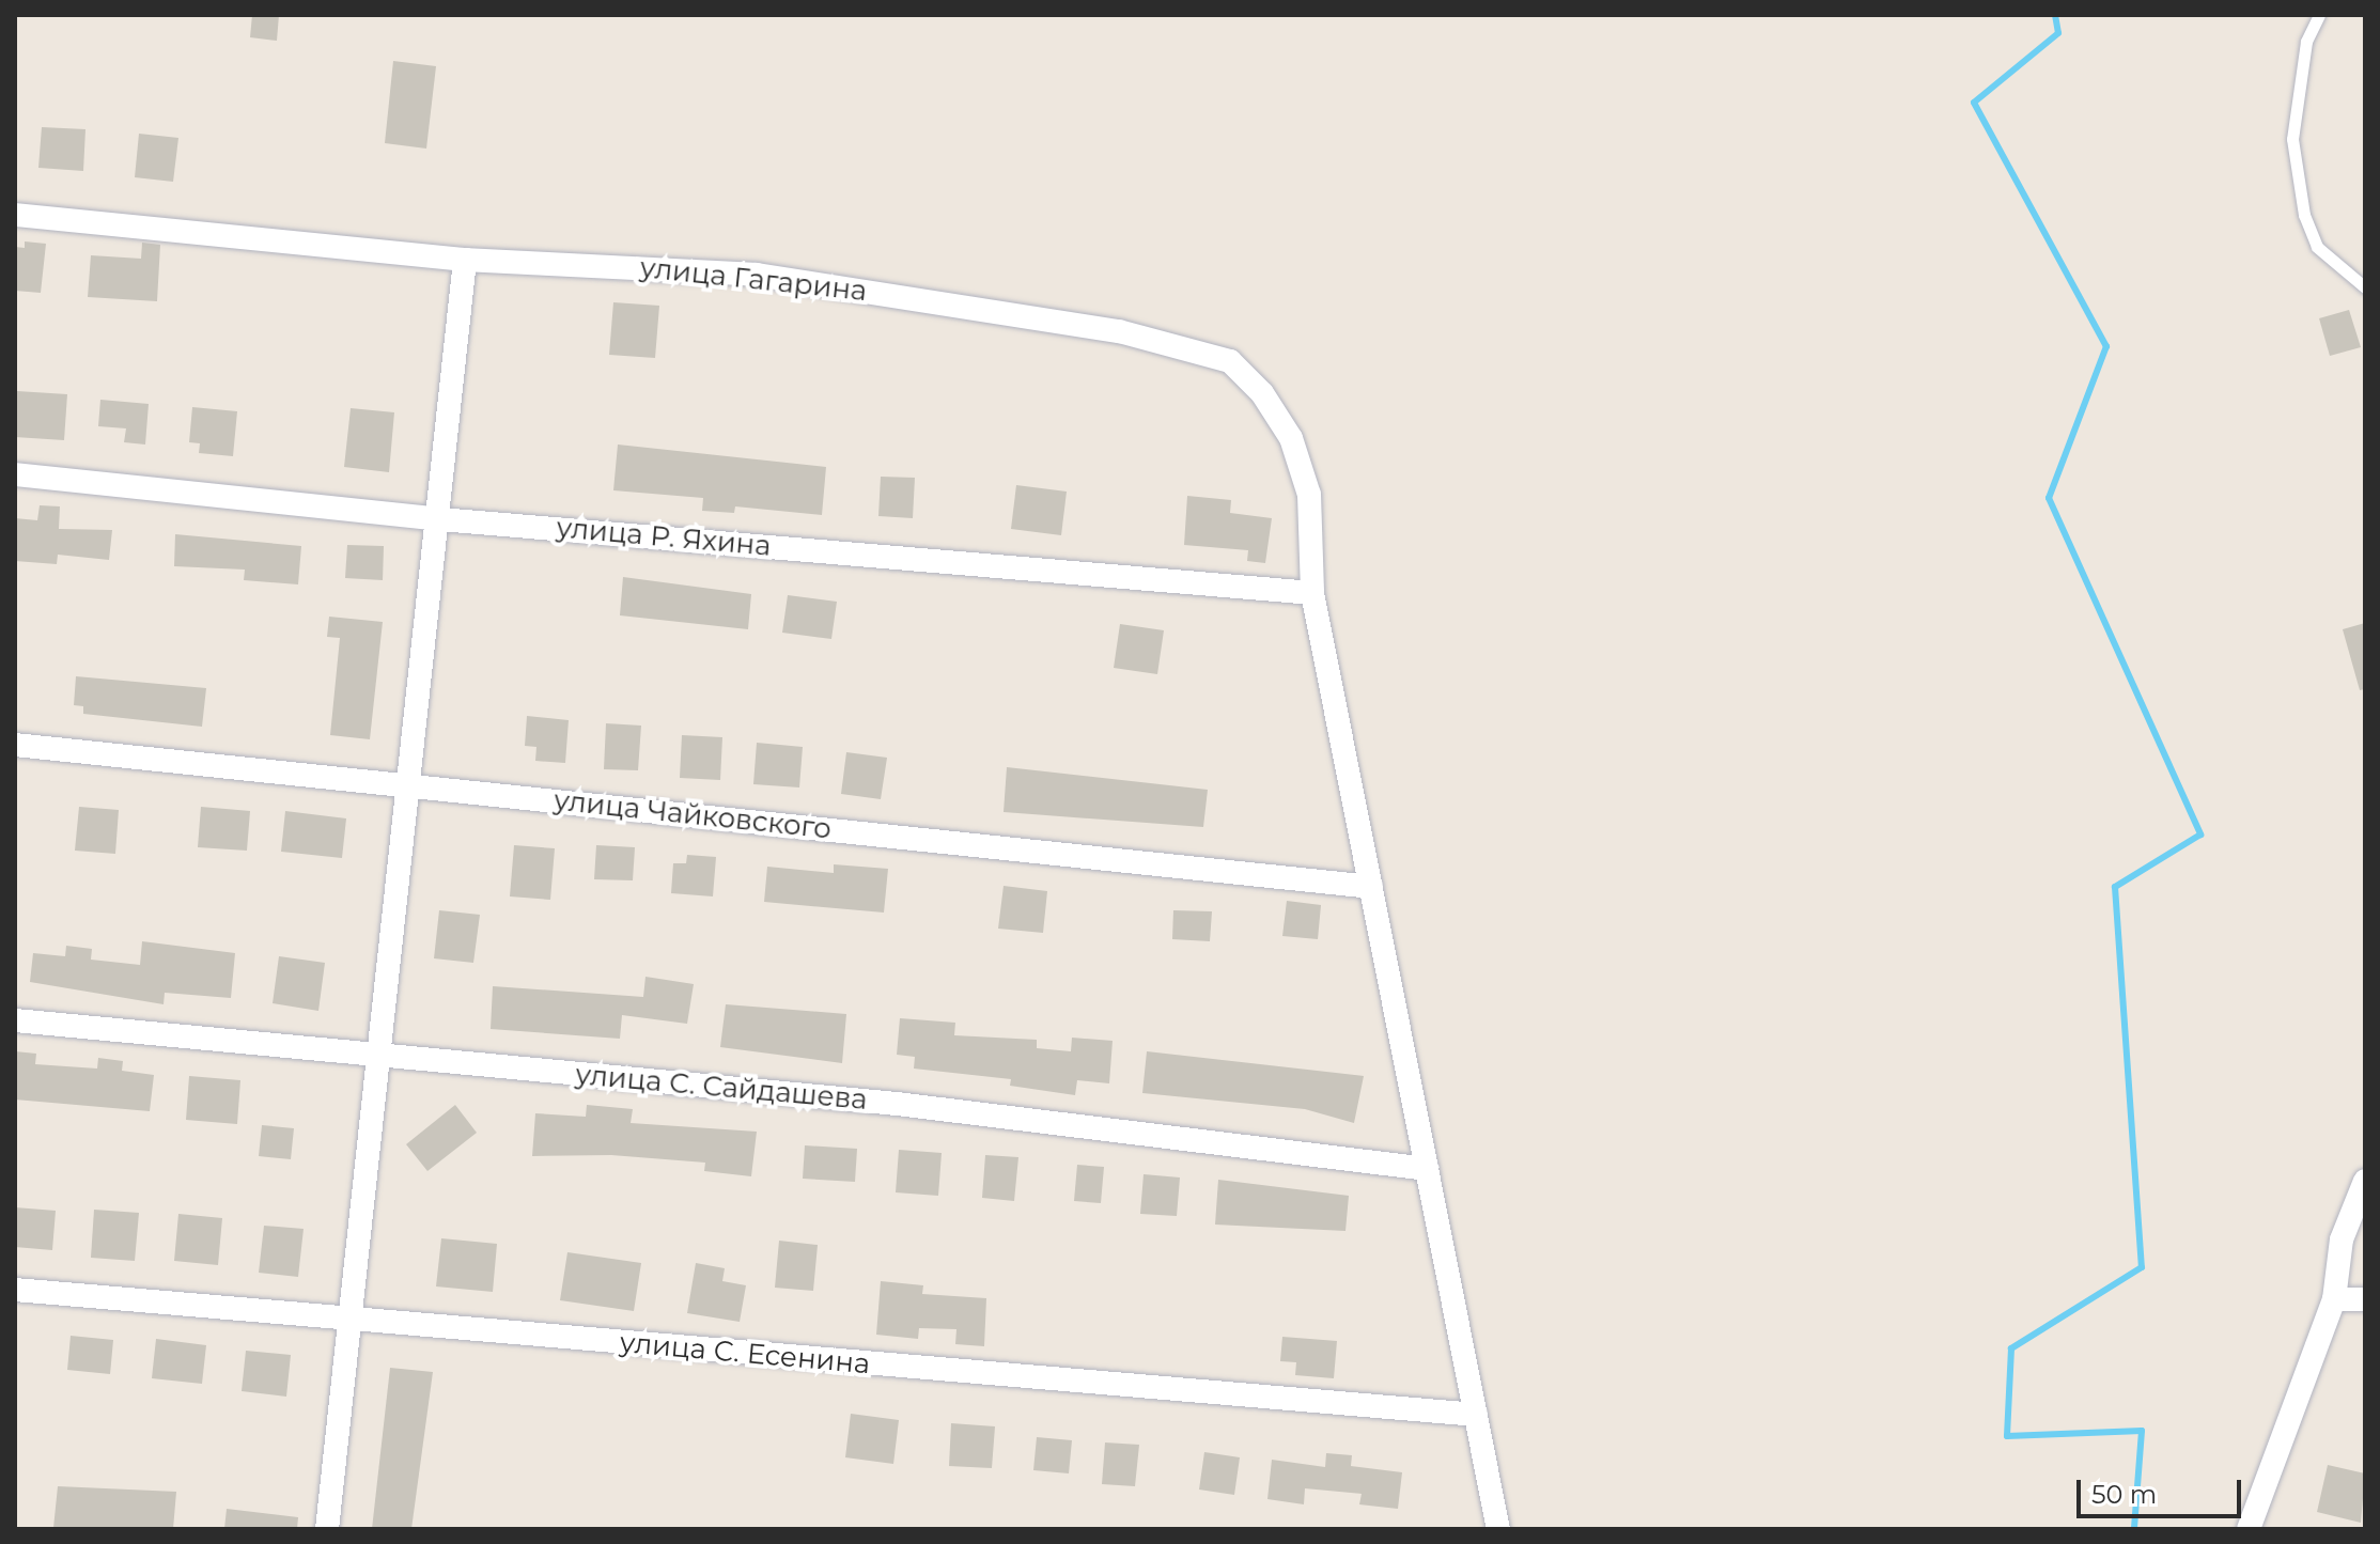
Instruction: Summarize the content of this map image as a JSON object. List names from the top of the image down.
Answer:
{
  "streets": {
    "street": [
      "улица Гагарина",
      "улица Р. Яхина",
      "улица Чайковского",
      "улица С. Сайдашева",
      "улица С. Есенина"
    ]
  },
  "crossings": [
    ["улица Гагарина", "улица Р. Яхина"],
    ["улица Гагарина", "улица Чайковского"],
    ["улица Гагарина", "улица С. Сайдашева"],
    ["улица Гагарина", "улица С. Есенина"]
  ],
  "scale_bar": "50 m"
}
